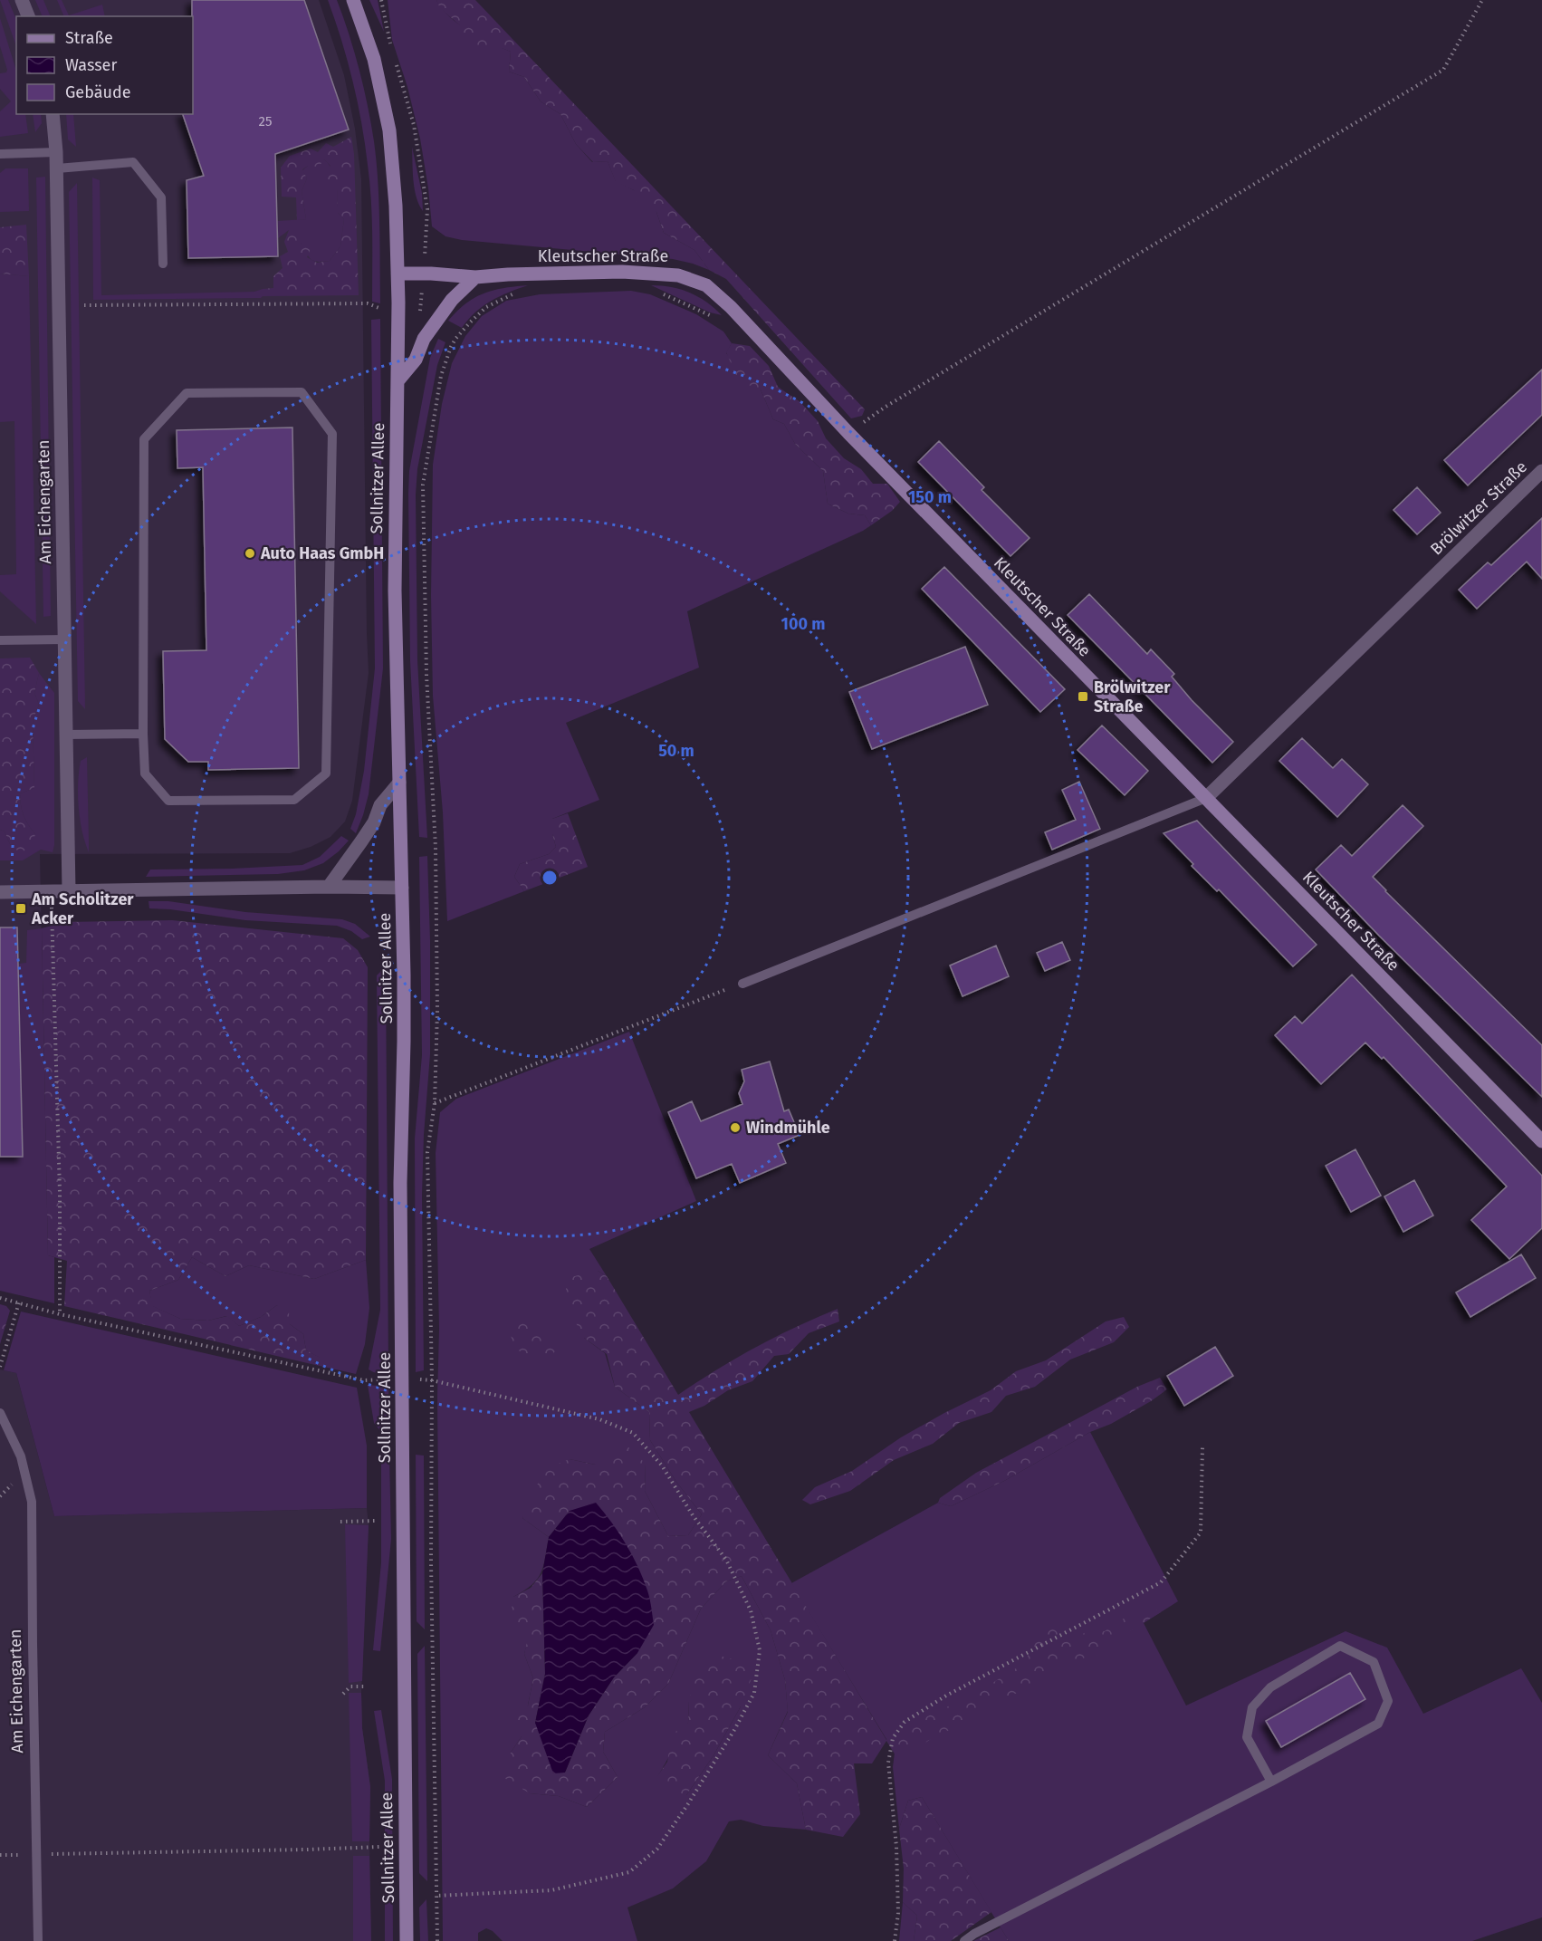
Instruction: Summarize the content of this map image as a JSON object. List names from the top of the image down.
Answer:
{
  "streets": {
    "main road": ["Kleutscher Straße", "Sollnitzer Allee"],
    "street": ["Am Eichengarten", "Brölwitzer Straße"]
  },
  "crossings": [
    ["Kleutscher Straße", "Sollnitzer Allee"],
    ["Kleutscher Straße", "Brölwitzer Straße"]
  ],
  "places": {
    "other": ["Auto Haas GmbH", "Windmühle"],
    "transit": ["Brölwitzer Straße", "Am Scholitzer Acker"]
  },
  "house_numbers": ["25"],
  "legend": ["Straße", "Wasser", "Gebäude"],
  "rings": ["150 m", "100 m", "50 m"]
}
